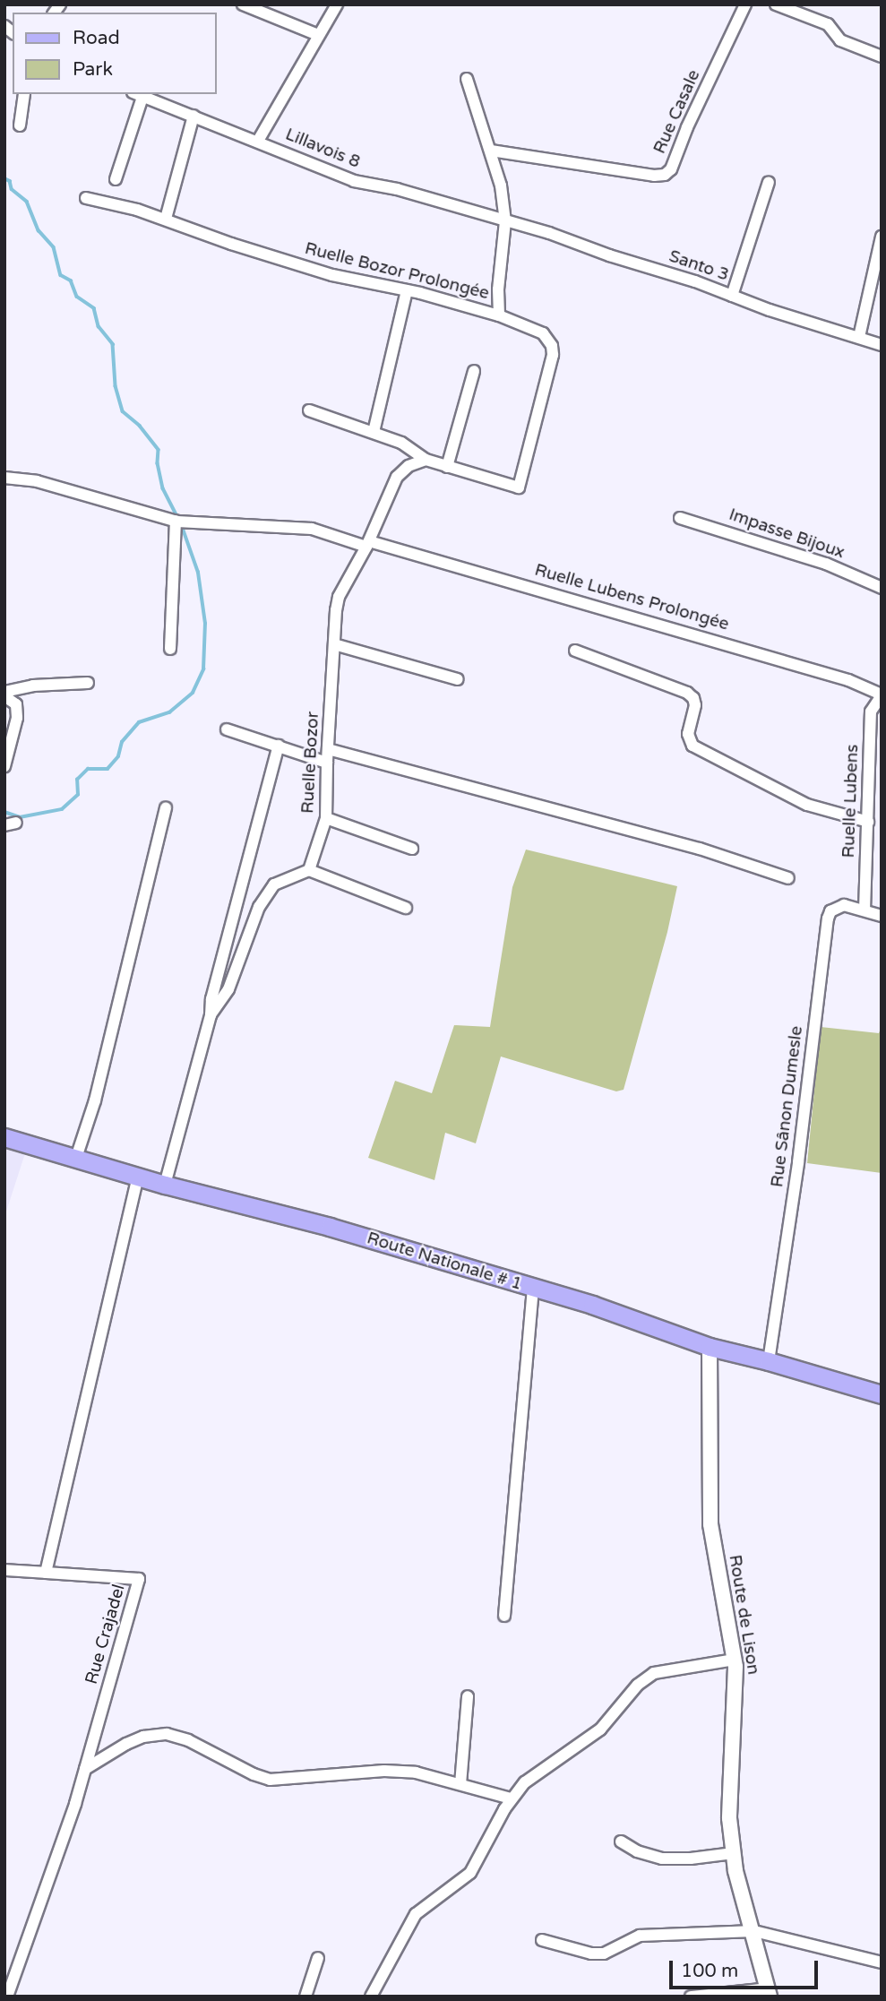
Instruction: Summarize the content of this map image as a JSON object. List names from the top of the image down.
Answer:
{
  "streets": {
    "main road": ["Route Nationale # 1"],
    "street": [
      "Rue Casale",
      "Lillavois 8",
      "Santo 3",
      "Ruelle Bozor Prolongée",
      "Impasse Bijoux",
      "Ruelle Lubens Prolongée",
      "Ruelle Bozor",
      "Ruelle Lubens",
      "Rue Sânon Dumesle",
      "Route de Lison",
      "Rue Crajadel"
    ]
  },
  "crossings": [
    ["Lillavois 8", "Santo 3"],
    ["Ruelle Lubens Prolongée", "Ruelle Bozor"],
    ["Ruelle Lubens Prolongée", "Ruelle Lubens"],
    ["Ruelle Lubens", "Rue Sânon Dumesle"],
    ["Rue Sânon Dumesle", "Route Nationale # 1"],
    ["Route Nationale # 1", "Route de Lison"]
  ],
  "legend": ["Road", "Park"],
  "scale_bar": "100 m"
}
